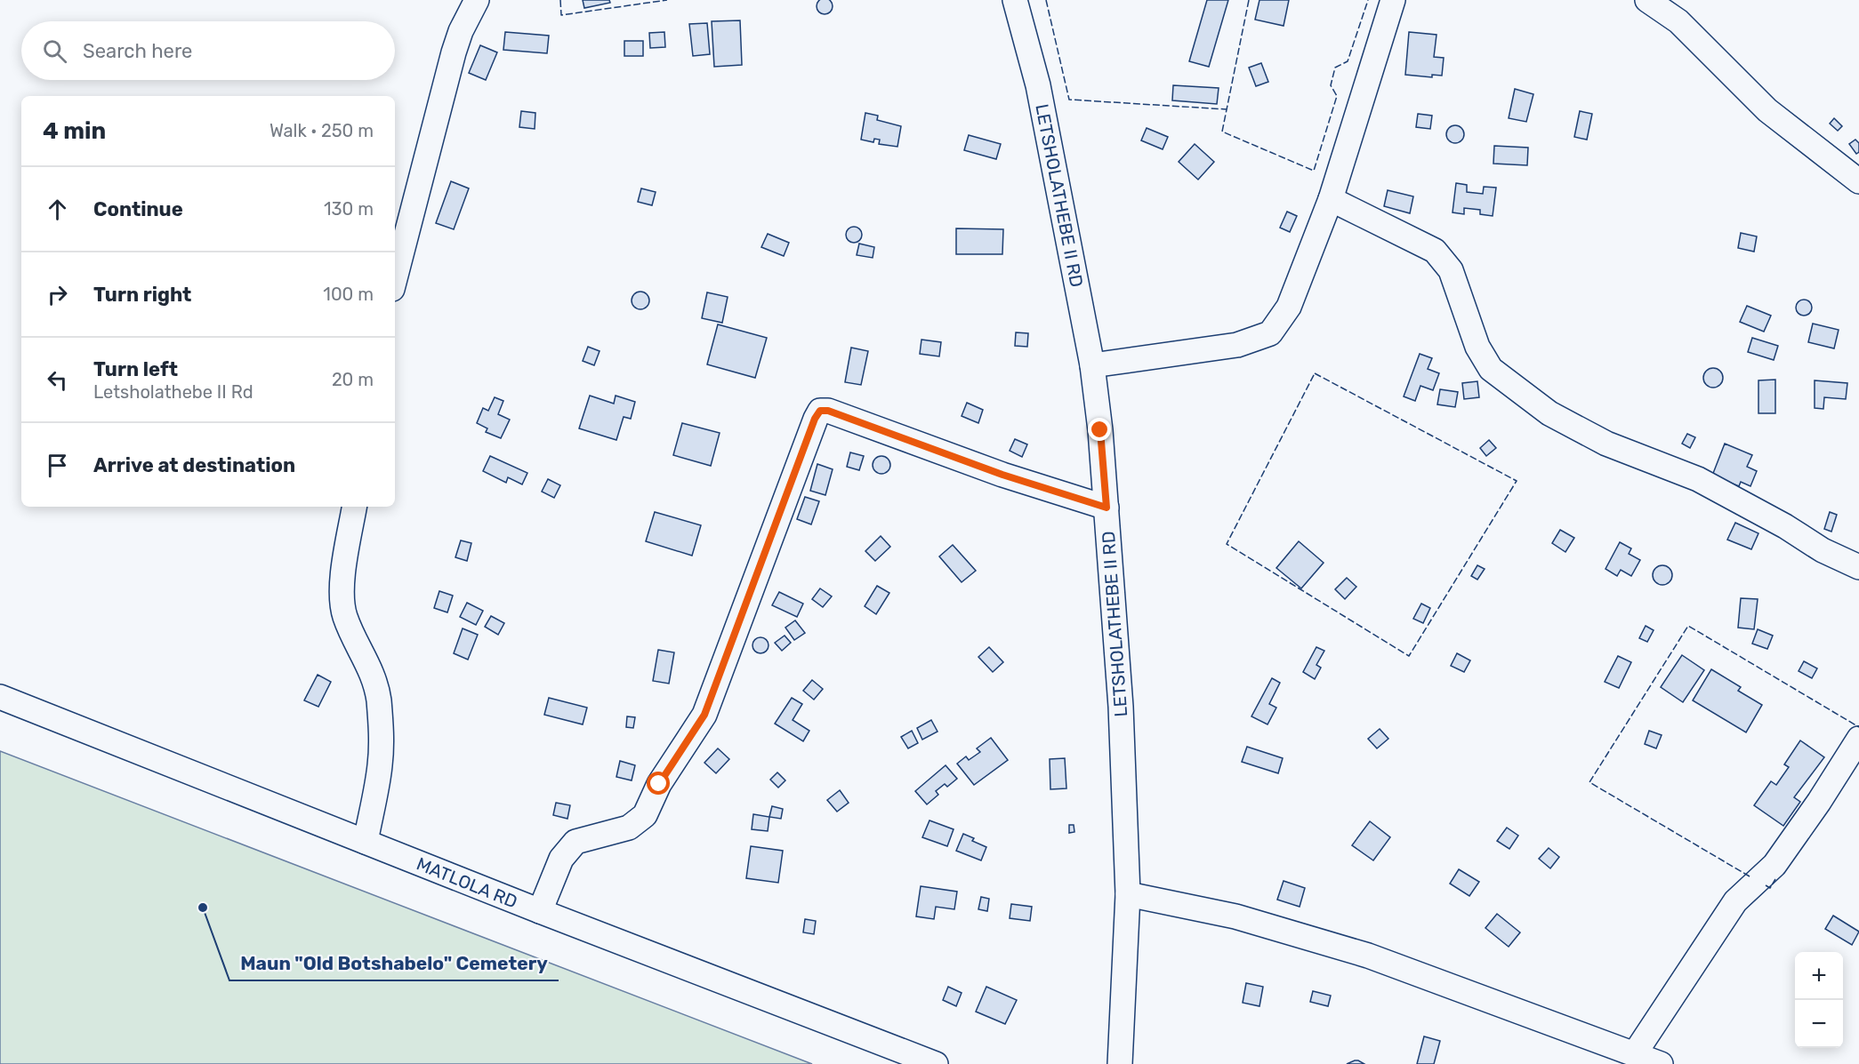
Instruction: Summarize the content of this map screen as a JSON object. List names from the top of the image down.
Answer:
{
  "streets": {
    "street": ["LETSHOLATHEBE II RD", "MATLOLA RD"]
  },
  "places": ["Maun \"Old Botshabelo\" Cemetery"],
  "page": {
    "search": "Search here",
    "heading": ["4 min", "Walk · 250 m"],
    "list": [
      ["Continue", "130 m"],
      ["Turn right", "100 m"],
      ["Turn left", "Letsholathebe II Rd", "20 m"],
      "Arrive at destination"
    ],
    "map_buttons": ["+", "−"]
  }
}
